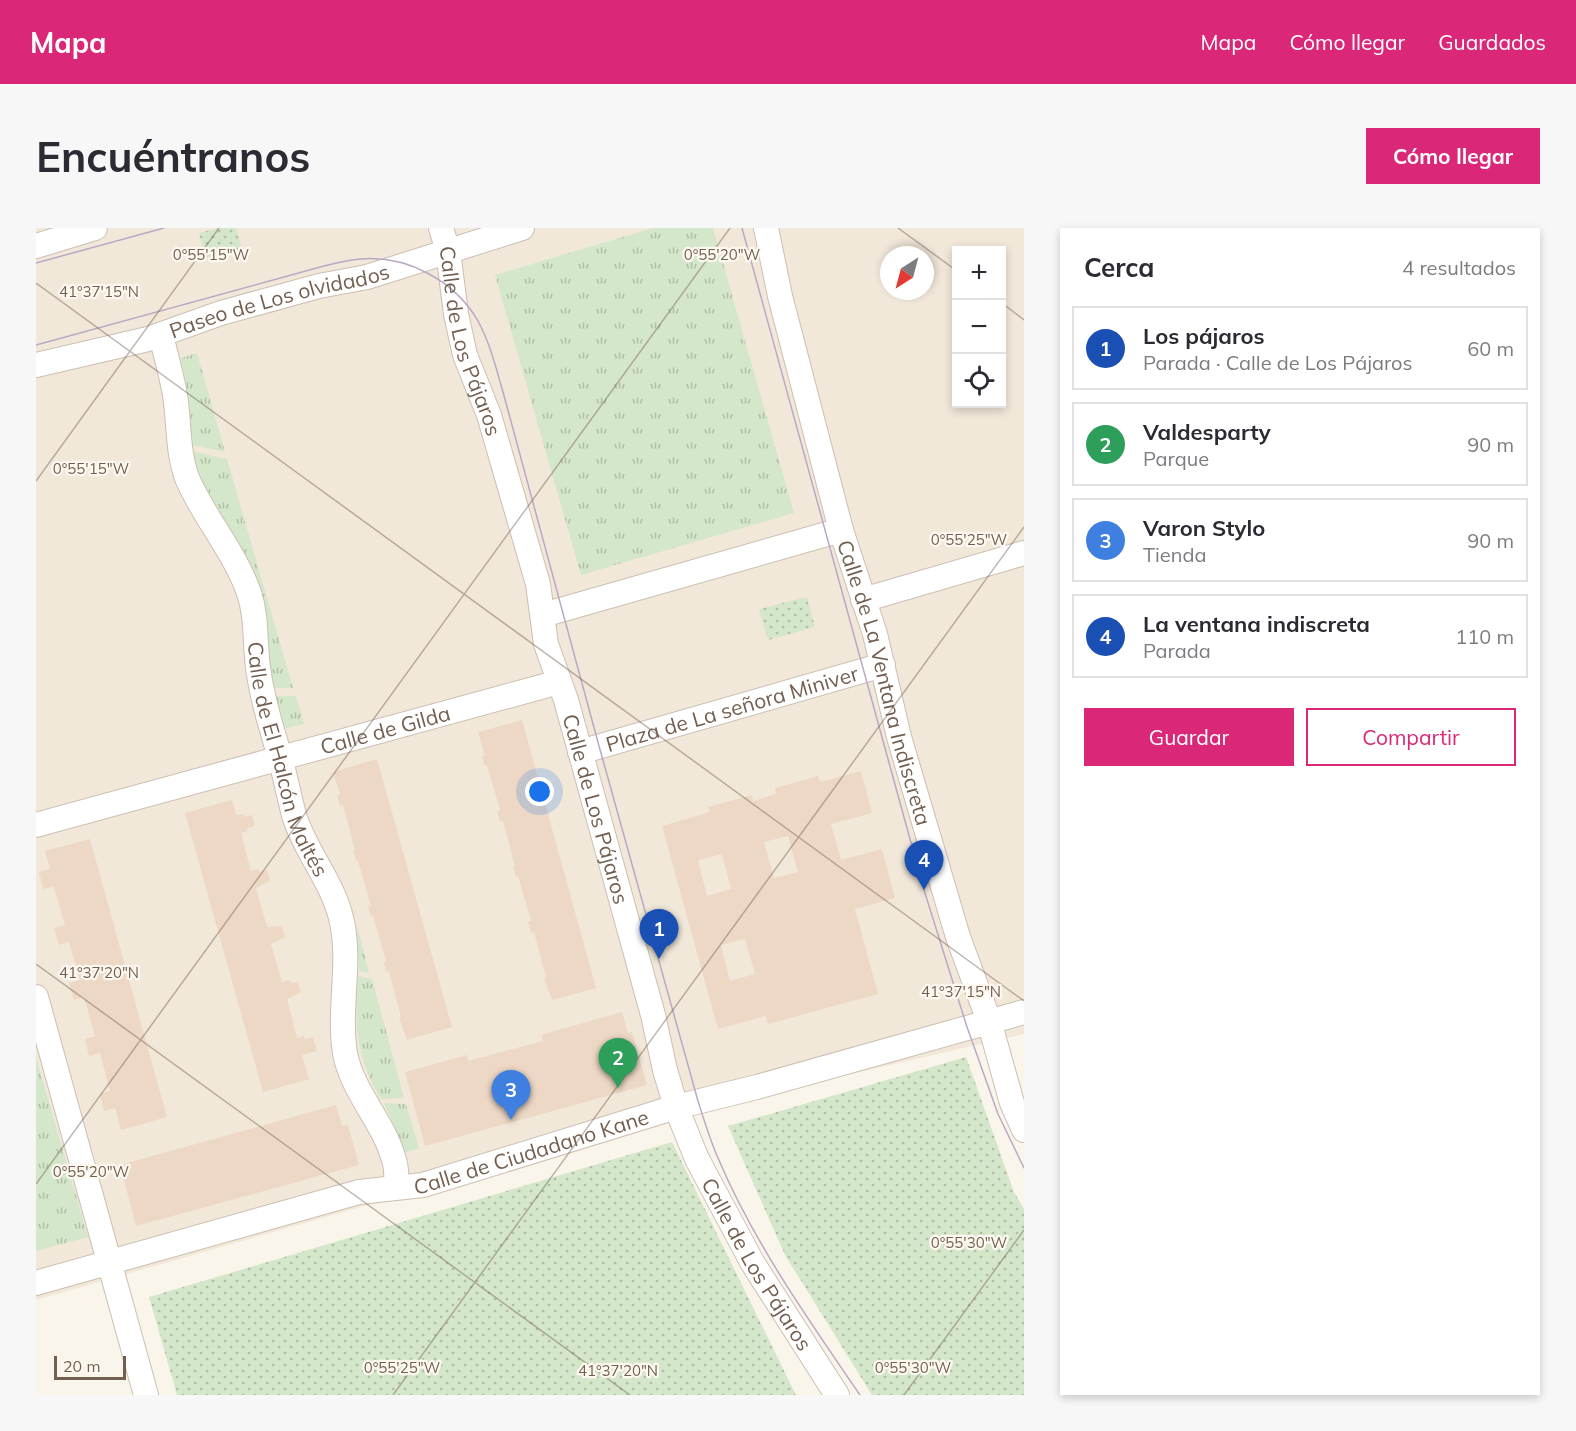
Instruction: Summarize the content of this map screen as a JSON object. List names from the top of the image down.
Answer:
{
  "streets": {
    "street": [
      "Paseo de Los olvidados",
      "Calle de Los Pájaros",
      "Calle de La Ventana Indiscreta",
      "Plaza de La señora Miniver",
      "Calle de Gilda",
      "Calle de El Halcón Maltés",
      "Calle de Ciudadano Kane"
    ]
  },
  "crossings": [
    ["Paseo de Los olvidados", "Calle de Los Pájaros"],
    ["Paseo de Los olvidados", "Calle de El Halcón Maltés"],
    ["Calle de Los Pájaros", "Plaza de La señora Miniver"],
    ["Calle de Los Pájaros", "Calle de Gilda"],
    ["Calle de Los Pájaros", "Calle de Ciudadano Kane"],
    ["Calle de La Ventana Indiscreta", "Plaza de La señora Miniver"],
    ["Calle de La Ventana Indiscreta", "Calle de Ciudadano Kane"],
    ["Calle de Gilda", "Calle de El Halcón Maltés"],
    ["Calle de El Halcón Maltés", "Calle de Ciudadano Kane"]
  ],
  "scale_bar": "20 m",
  "north": "bottom left",
  "page": {
    "header": "Mapa",
    "nav": ["Mapa", "Cómo llegar", "Guardados"],
    "buttons": [
      "Cómo llegar",
      ["Guardar", "Compartir"]
    ],
    "title": "Encuéntranos",
    "heading": ["Cerca", "4 resultados"],
    "map_buttons": ["+", "−"],
    "list": [
      {
        "mark": "1",
        "name": "Los pájaros",
        "note": "Parada · Calle de Los Pájaros",
        "value": "60 m"
      },
      {
        "mark": "2",
        "name": "Valdesparty",
        "note": "Parque",
        "value": "90 m"
      },
      {
        "mark": "3",
        "name": "Varon Stylo",
        "note": "Tienda",
        "value": "90 m"
      },
      {
        "mark": "4",
        "name": "La ventana indiscreta",
        "note": "Parada",
        "value": "110 m"
      }
    ],
    "pins": [
      "4",
      "1",
      "2",
      "3"
    ],
    "scale": "20 m"
  },
  "coordinates": [
    "0°55'15\"W",
    "0°55'20\"W",
    "41°37'15\"N",
    "0°55'25\"W",
    "41°37'20\"N",
    "0°55'30\"W"
  ]
}
